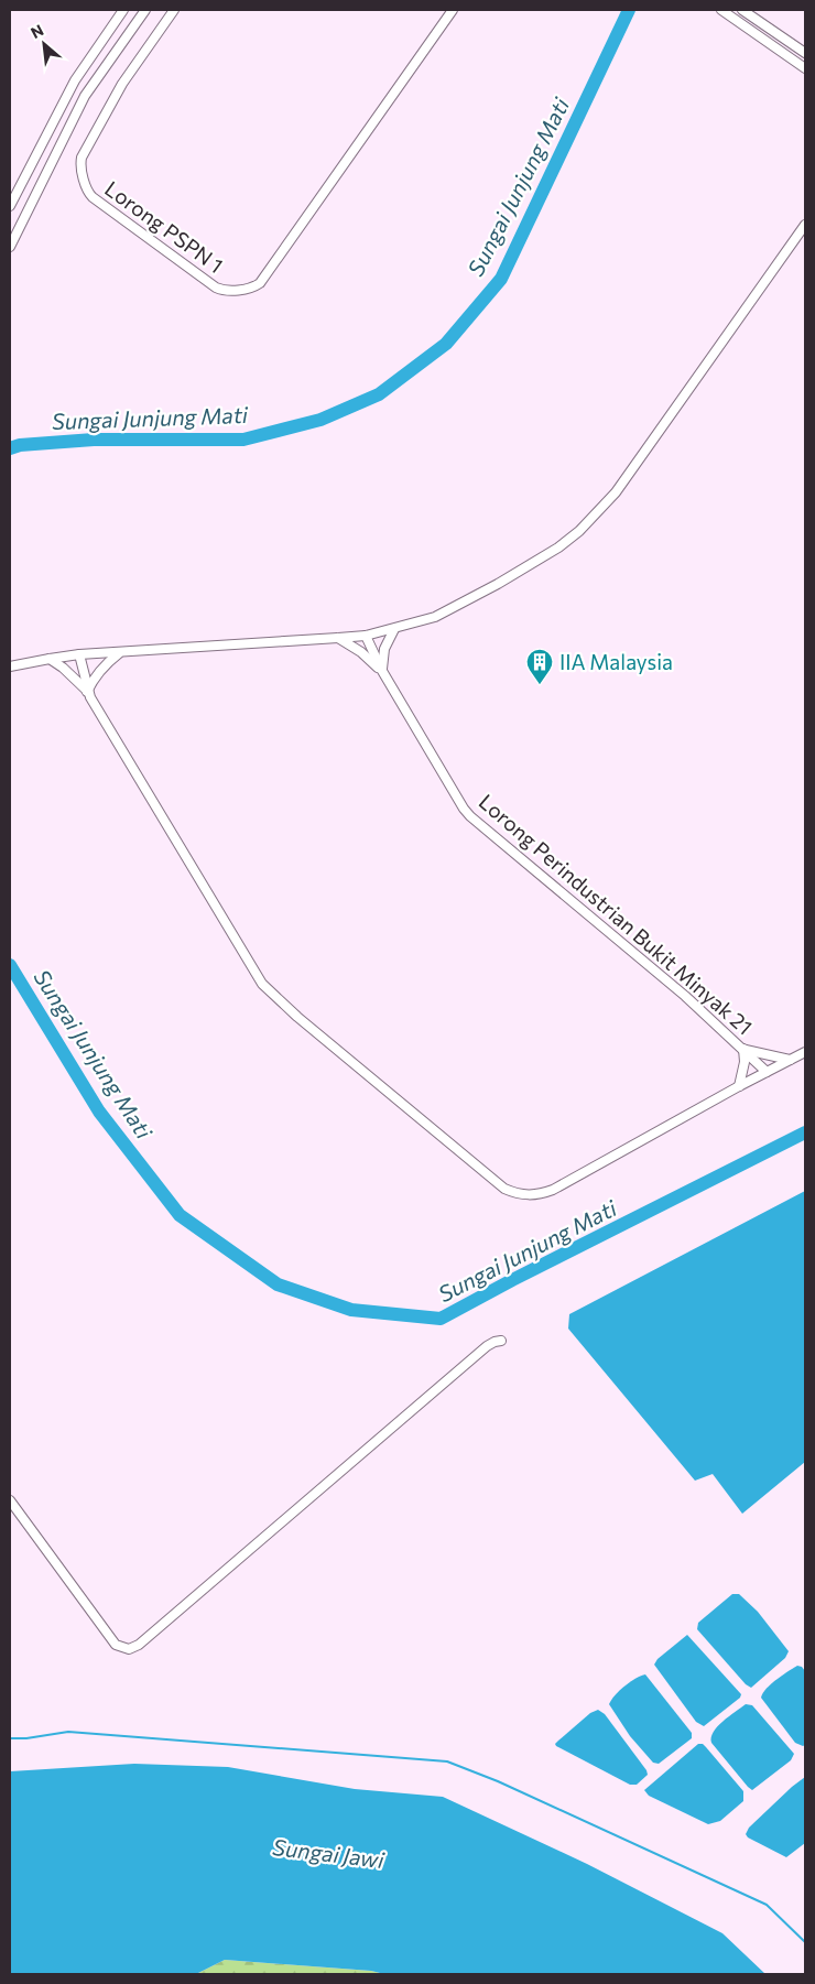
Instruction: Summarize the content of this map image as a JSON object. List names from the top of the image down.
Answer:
{
  "streets": {
    "street": ["Lorong PSPN 1", "Lorong Perindustrian Bukit Minyak 21"]
  },
  "water": ["Sungai Junjung Mati", "Sungai Jawi"],
  "places": {
    "building": ["IIA Malaysia"]
  },
  "north": "top left"
}
